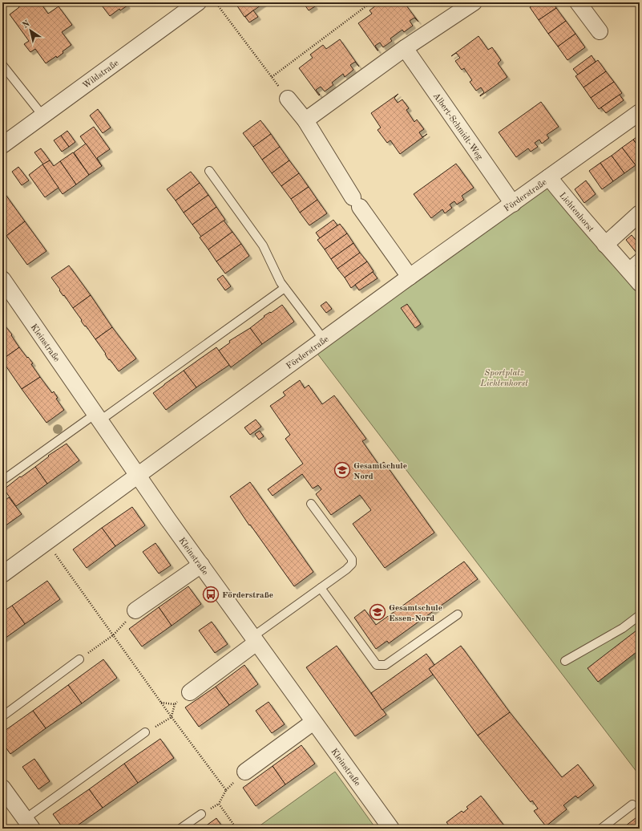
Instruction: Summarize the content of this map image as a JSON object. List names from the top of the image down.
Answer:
{
  "streets": {
    "street": [
      "Wildstraße",
      "Albert-Schmidt-Weg",
      "Förderstraße",
      "Lichtenhorst",
      "Kleinstraße"
    ]
  },
  "crossings": [
    ["Albert-Schmidt-Weg", "Förderstraße"],
    ["Förderstraße", "Lichtenhorst"],
    ["Förderstraße", "Kleinstraße"]
  ],
  "parks": ["Sportplatz Lichtenhorst"],
  "places": {
    "school or university": ["Gesamtschule Nord", "Gesamtschule Essen-Nord"],
    "bus stop": ["Förderstraße"]
  },
  "north": "top left"
}
